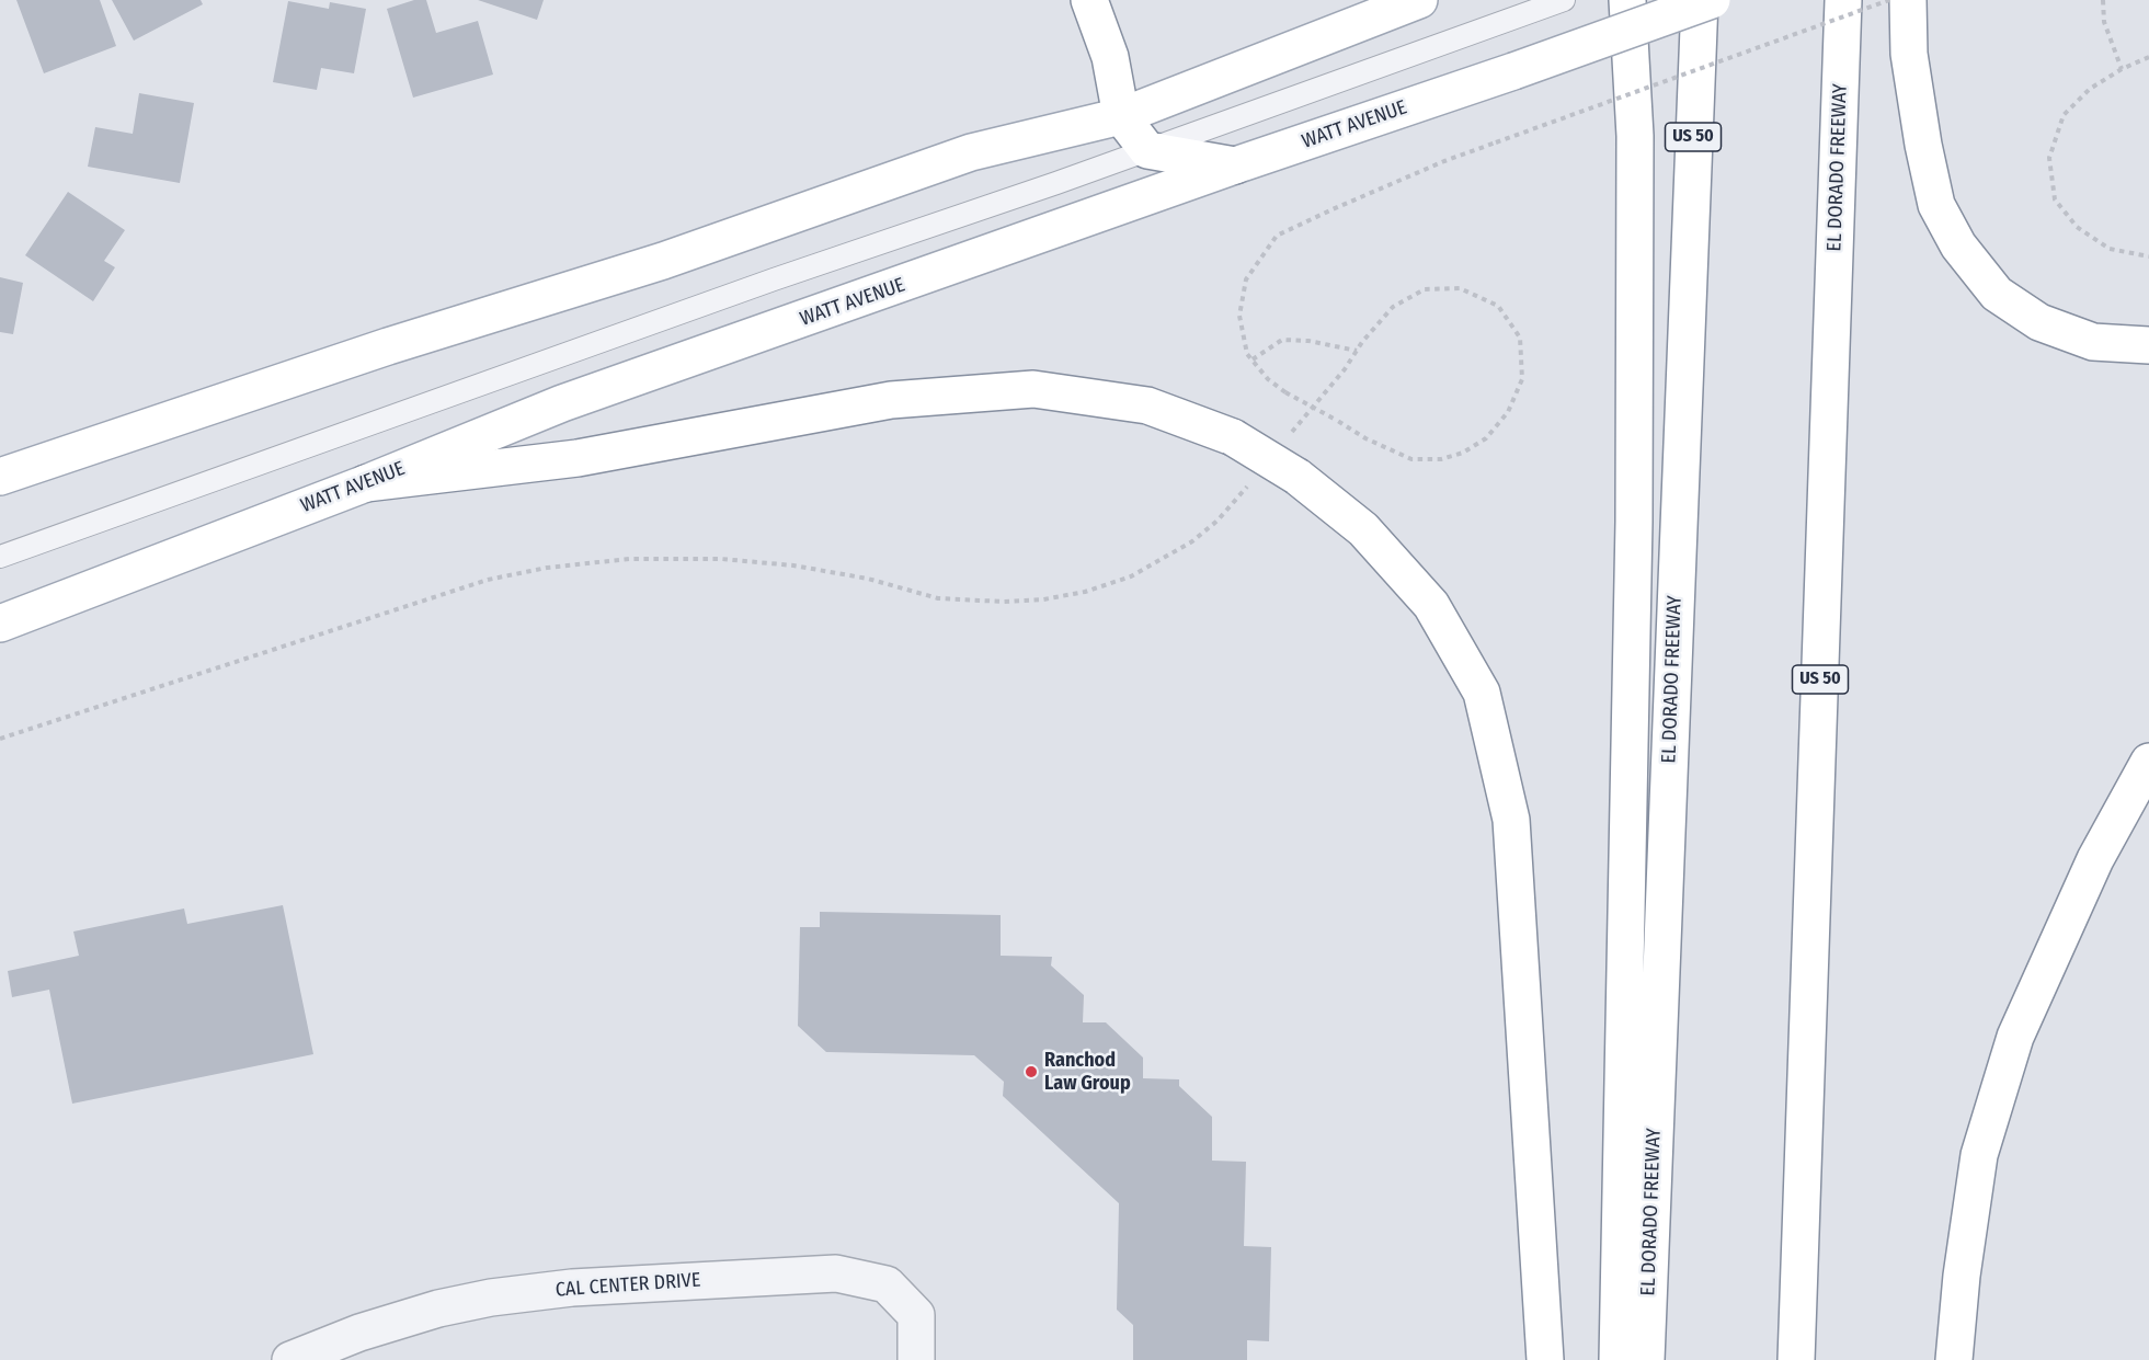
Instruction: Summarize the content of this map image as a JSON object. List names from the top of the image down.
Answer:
{
  "streets": {
    "main road": ["WATT AVENUE", "US 50", "EL DORADO FREEWAY"],
    "street": ["CAL CENTER DRIVE"]
  },
  "places": ["Ranchod Law Group"]
}
